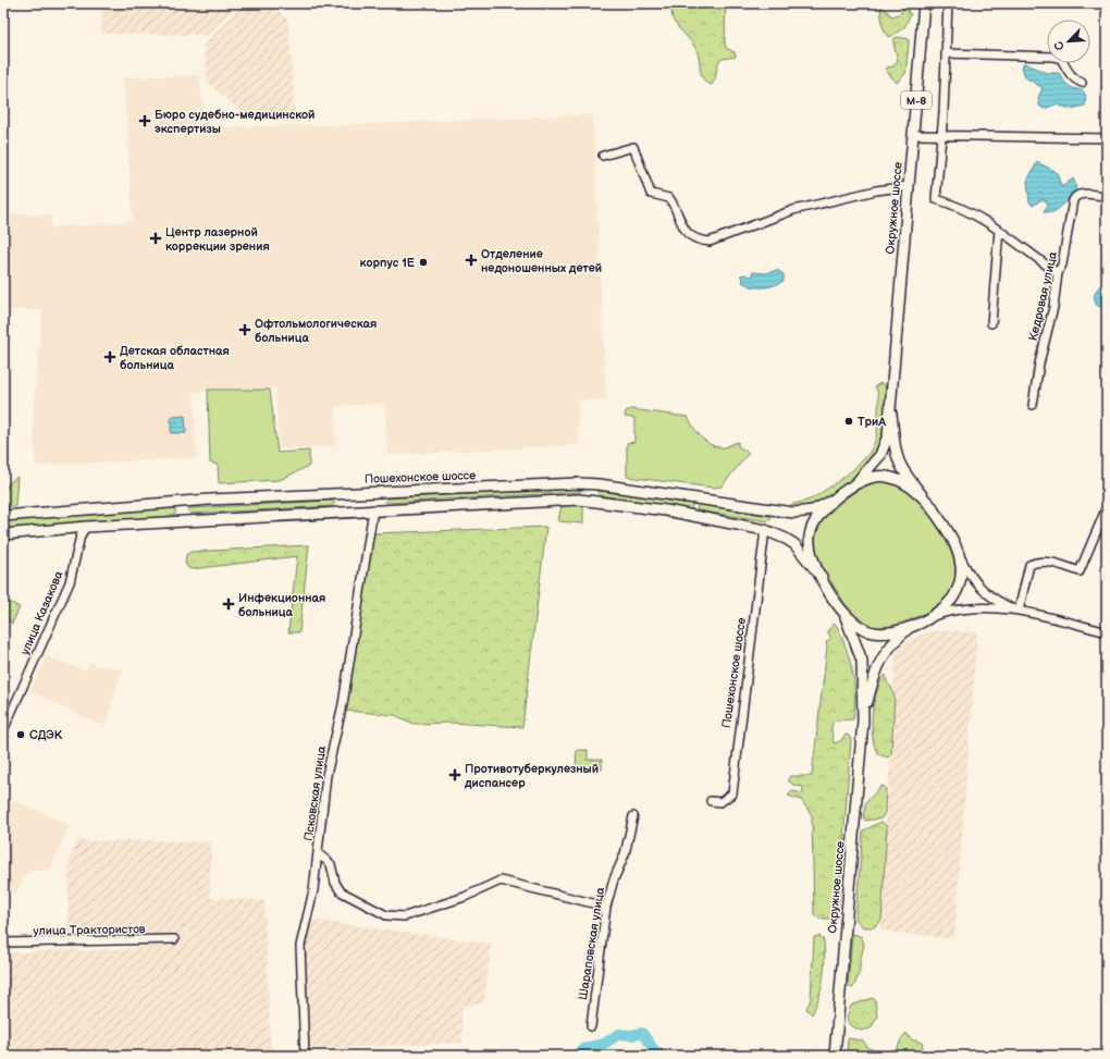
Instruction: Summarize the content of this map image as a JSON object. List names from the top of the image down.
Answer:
{
  "streets": {
    "main road": ["М-8", "Окружное шоссе", "Пошехонское шоссе"],
    "street": [
      "Кедровая улица",
      "улица Казакова",
      "Псковская улица",
      "улица Трактористов",
      "Шараповская улица"
    ]
  },
  "crossings": [
    ["Окружное шоссе", "Пошехонское шоссе"]
  ],
  "places": {
    "health": [
      "Бюро судебно-медицинской экспертизы",
      "Центр лазерной коррекции зрения",
      "Отделение недоношенных детей",
      "Офтольмологическая больница",
      "Детская областная больница",
      "Инфекционная больница",
      "Противотуберкулезный диспансер"
    ],
    "other": ["корпус 1Е", "ТриА", "СДЭК"]
  },
  "north": "bottom left"
}
